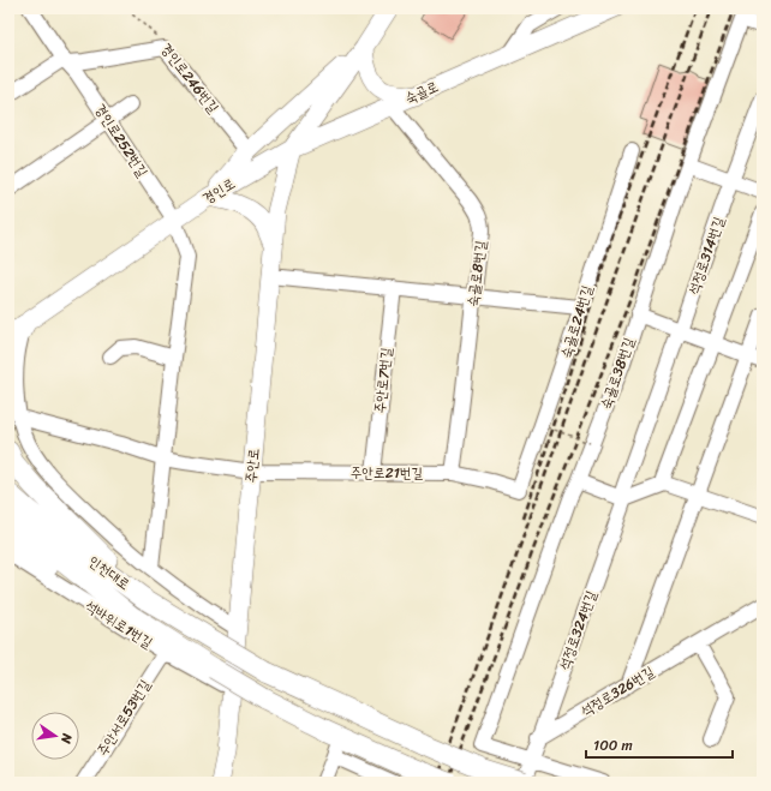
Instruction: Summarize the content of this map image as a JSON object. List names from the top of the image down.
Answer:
{
  "streets": {
    "highway": ["인천대로"],
    "main road": ["숙골로", "경인로", "주안로"],
    "street": [
      "경인로246번길",
      "경인로252번길",
      "석정로314번길",
      "숙골로8번길",
      "숙골로24번길",
      "숙골로38번길",
      "주안로7번길",
      "주안로21번길",
      "석바위로1번길",
      "석정로324번길",
      "석정로326번길",
      "주안서로53번길"
    ]
  },
  "crossings": [
    ["숙골로", "경인로"],
    ["숙골로", "숙골로8번길"],
    ["숙골로", "주안로"],
    ["경인로252번길", "경인로"],
    ["경인로252번길", "주안로21번길"],
    ["경인로", "주안로"],
    ["석정로314번길", "석정로324번길"],
    ["숙골로8번길", "주안로21번길"],
    ["숙골로24번길", "주안로21번길"],
    ["숙골로38번길", "석정로324번길"],
    ["주안로7번길", "주안로21번길"],
    ["주안로", "주안로21번길"],
    ["주안로", "석바위로1번길"],
    ["인천대로", "석정로324번길"],
    ["석바위로1번길", "주안서로53번길"],
    ["석정로324번길", "석정로326번길"]
  ],
  "scale_bar": "100 m",
  "north": "right"
}
